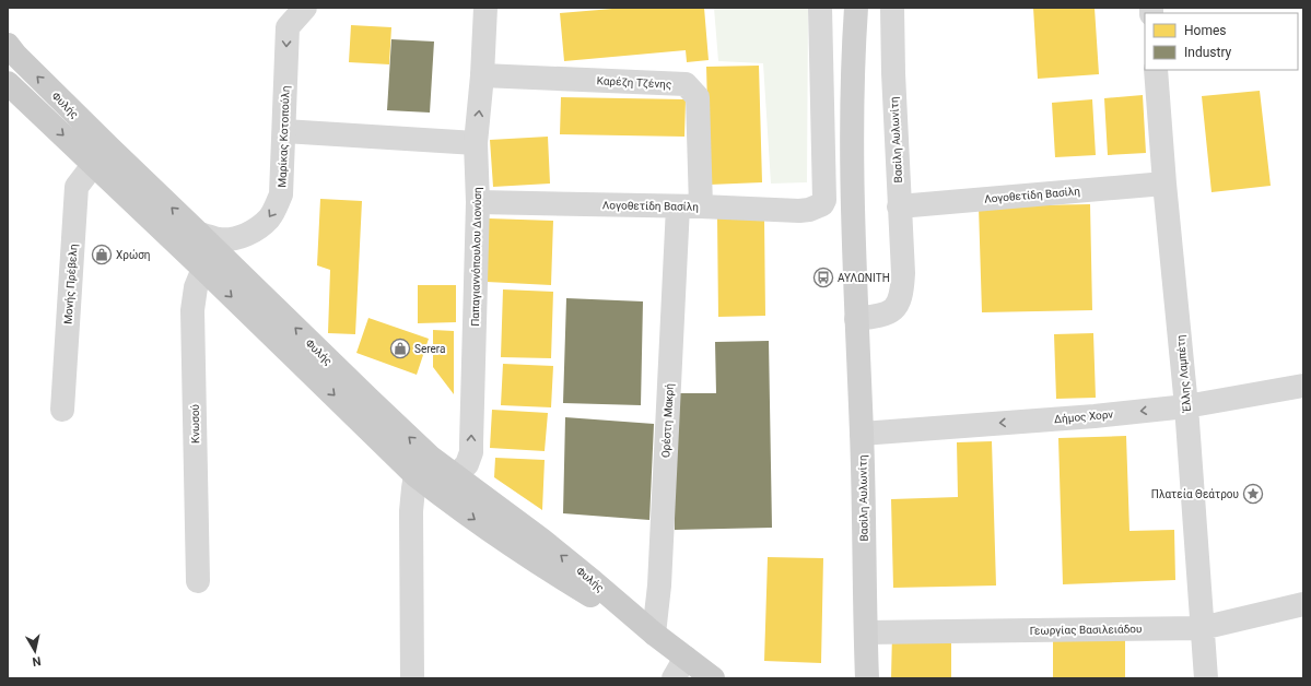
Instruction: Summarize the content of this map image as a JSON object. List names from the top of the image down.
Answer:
{
  "streets": {
    "main road": ["Φυλής", "Βασίλη Αυλωνίτη"],
    "street": [
      "Καρέζη Τζένης",
      "Μαρίκας Κοτοπούλη",
      "Λογοθετίδη Βασίλη",
      "Παπαγιαννόπουλου Διονύση",
      "Μονής Πρέβελη",
      "Έλλης Λαμπέτη",
      "Δήμος Χορν",
      "Ορέστη Μακρή",
      "Κνωσού",
      "Γεωργίας Βασιλειάδου"
    ]
  },
  "crossings": [
    ["Καρέζη Τζένης", "Λογοθετίδη Βασίλη"],
    ["Καρέζη Τζένης", "Παπαγιαννόπουλου Διονύση"],
    ["Καρέζη Τζένης", "Ορέστη Μακρή"],
    ["Φυλής", "Μαρίκας Κοτοπούλη"],
    ["Φυλής", "Παπαγιαννόπουλου Διονύση"],
    ["Φυλής", "Μονής Πρέβελη"],
    ["Φυλής", "Ορέστη Μακρή"],
    ["Φυλής", "Κνωσού"],
    ["Βασίλη Αυλωνίτη", "Λογοθετίδη Βασίλη"],
    ["Βασίλη Αυλωνίτη", "Δήμος Χορν"],
    ["Βασίλη Αυλωνίτη", "Γεωργίας Βασιλειάδου"],
    ["Λογοθετίδη Βασίλη", "Παπαγιαννόπουλου Διονύση"],
    ["Λογοθετίδη Βασίλη", "Έλλης Λαμπέτη"],
    ["Λογοθετίδη Βασίλη", "Ορέστη Μακρή"],
    ["Έλλης Λαμπέτη", "Δήμος Χορν"],
    ["Έλλης Λαμπέτη", "Γεωργίας Βασιλειάδου"]
  ],
  "one_way": ["Μαρίκας Κοτοπούλη", "Παπαγιαννόπουλου Διονύση", "Δήμος Χορν"],
  "places": {
    "shop": ["Χρώση", "Serera"],
    "bus stop": ["ΑΥΛΩΝΙΤΗ"],
    "place": ["Πλατεία Θεάτρου"]
  },
  "legend": ["Homes", "Industry"],
  "north": "bottom"
}
